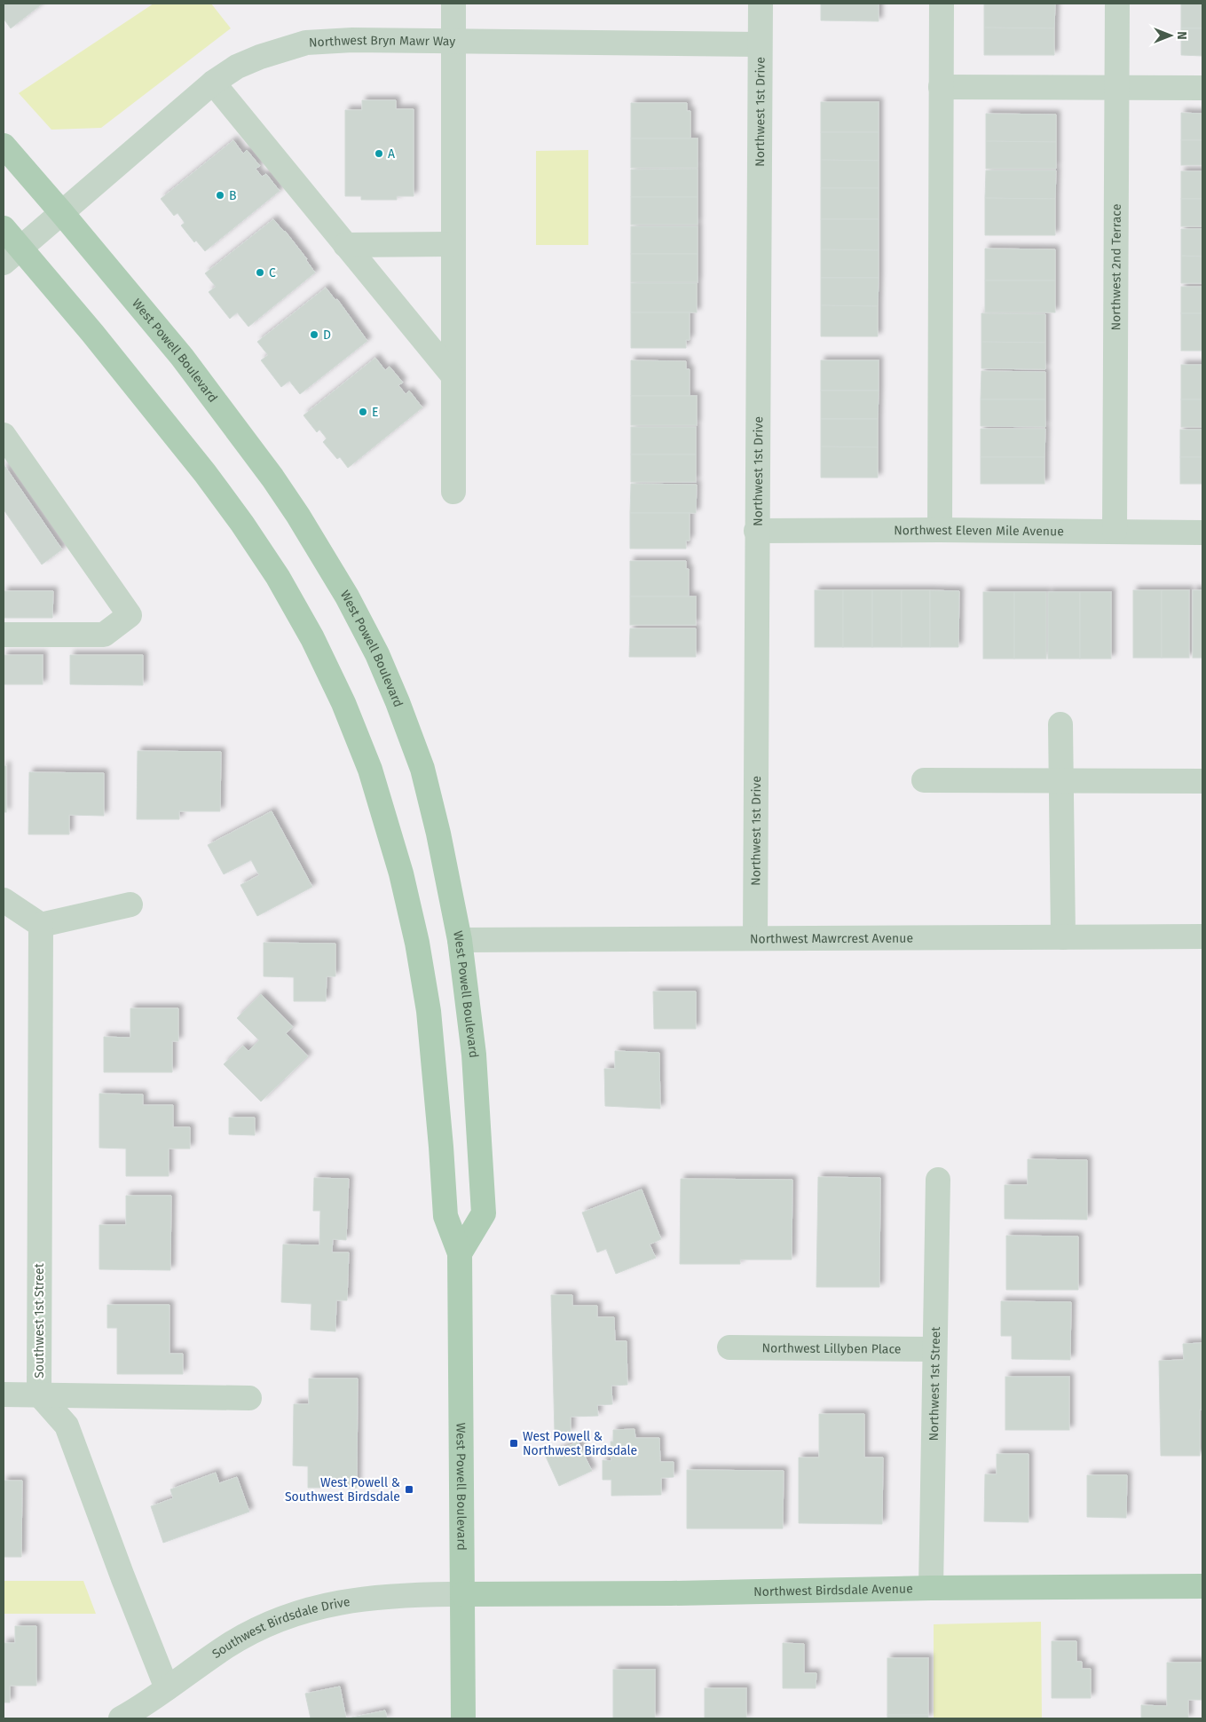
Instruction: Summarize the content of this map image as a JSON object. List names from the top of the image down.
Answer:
{
  "streets": {
    "main road": ["West Powell Boulevard", "Northwest Birdsdale Avenue"],
    "street": [
      "Northwest Bryn Mawr Way",
      "Northwest 1st Drive",
      "Northwest 2nd Terrace",
      "Northwest Eleven Mile Avenue",
      "Northwest Mawrcrest Avenue",
      "Southwest 1st Street",
      "Northwest Lillyben Place",
      "Northwest 1st Street",
      "Southwest Birdsdale Drive"
    ]
  },
  "crossings": [
    ["Northwest Bryn Mawr Way", "Northwest 1st Drive"],
    ["Northwest Bryn Mawr Way", "West Powell Boulevard"],
    ["Northwest 1st Drive", "Northwest Eleven Mile Avenue"],
    ["Northwest 1st Drive", "Northwest Mawrcrest Avenue"],
    ["Northwest 2nd Terrace", "Northwest Eleven Mile Avenue"],
    ["West Powell Boulevard", "Northwest Mawrcrest Avenue"],
    ["West Powell Boulevard", "Northwest Birdsdale Avenue"],
    ["West Powell Boulevard", "Southwest Birdsdale Drive"],
    ["Southwest 1st Street", "Southwest Birdsdale Drive"],
    ["Northwest Lillyben Place", "Northwest 1st Street"],
    ["Northwest 1st Street", "Northwest Birdsdale Avenue"],
    ["Northwest Birdsdale Avenue", "Southwest Birdsdale Drive"]
  ],
  "places": {
    "other": [
      "A",
      "B",
      "C",
      "D",
      "E"
    ],
    "transit": ["West Powell & Northwest Birdsdale", "West Powell & Southwest Birdsdale"]
  },
  "north": "right"
}
